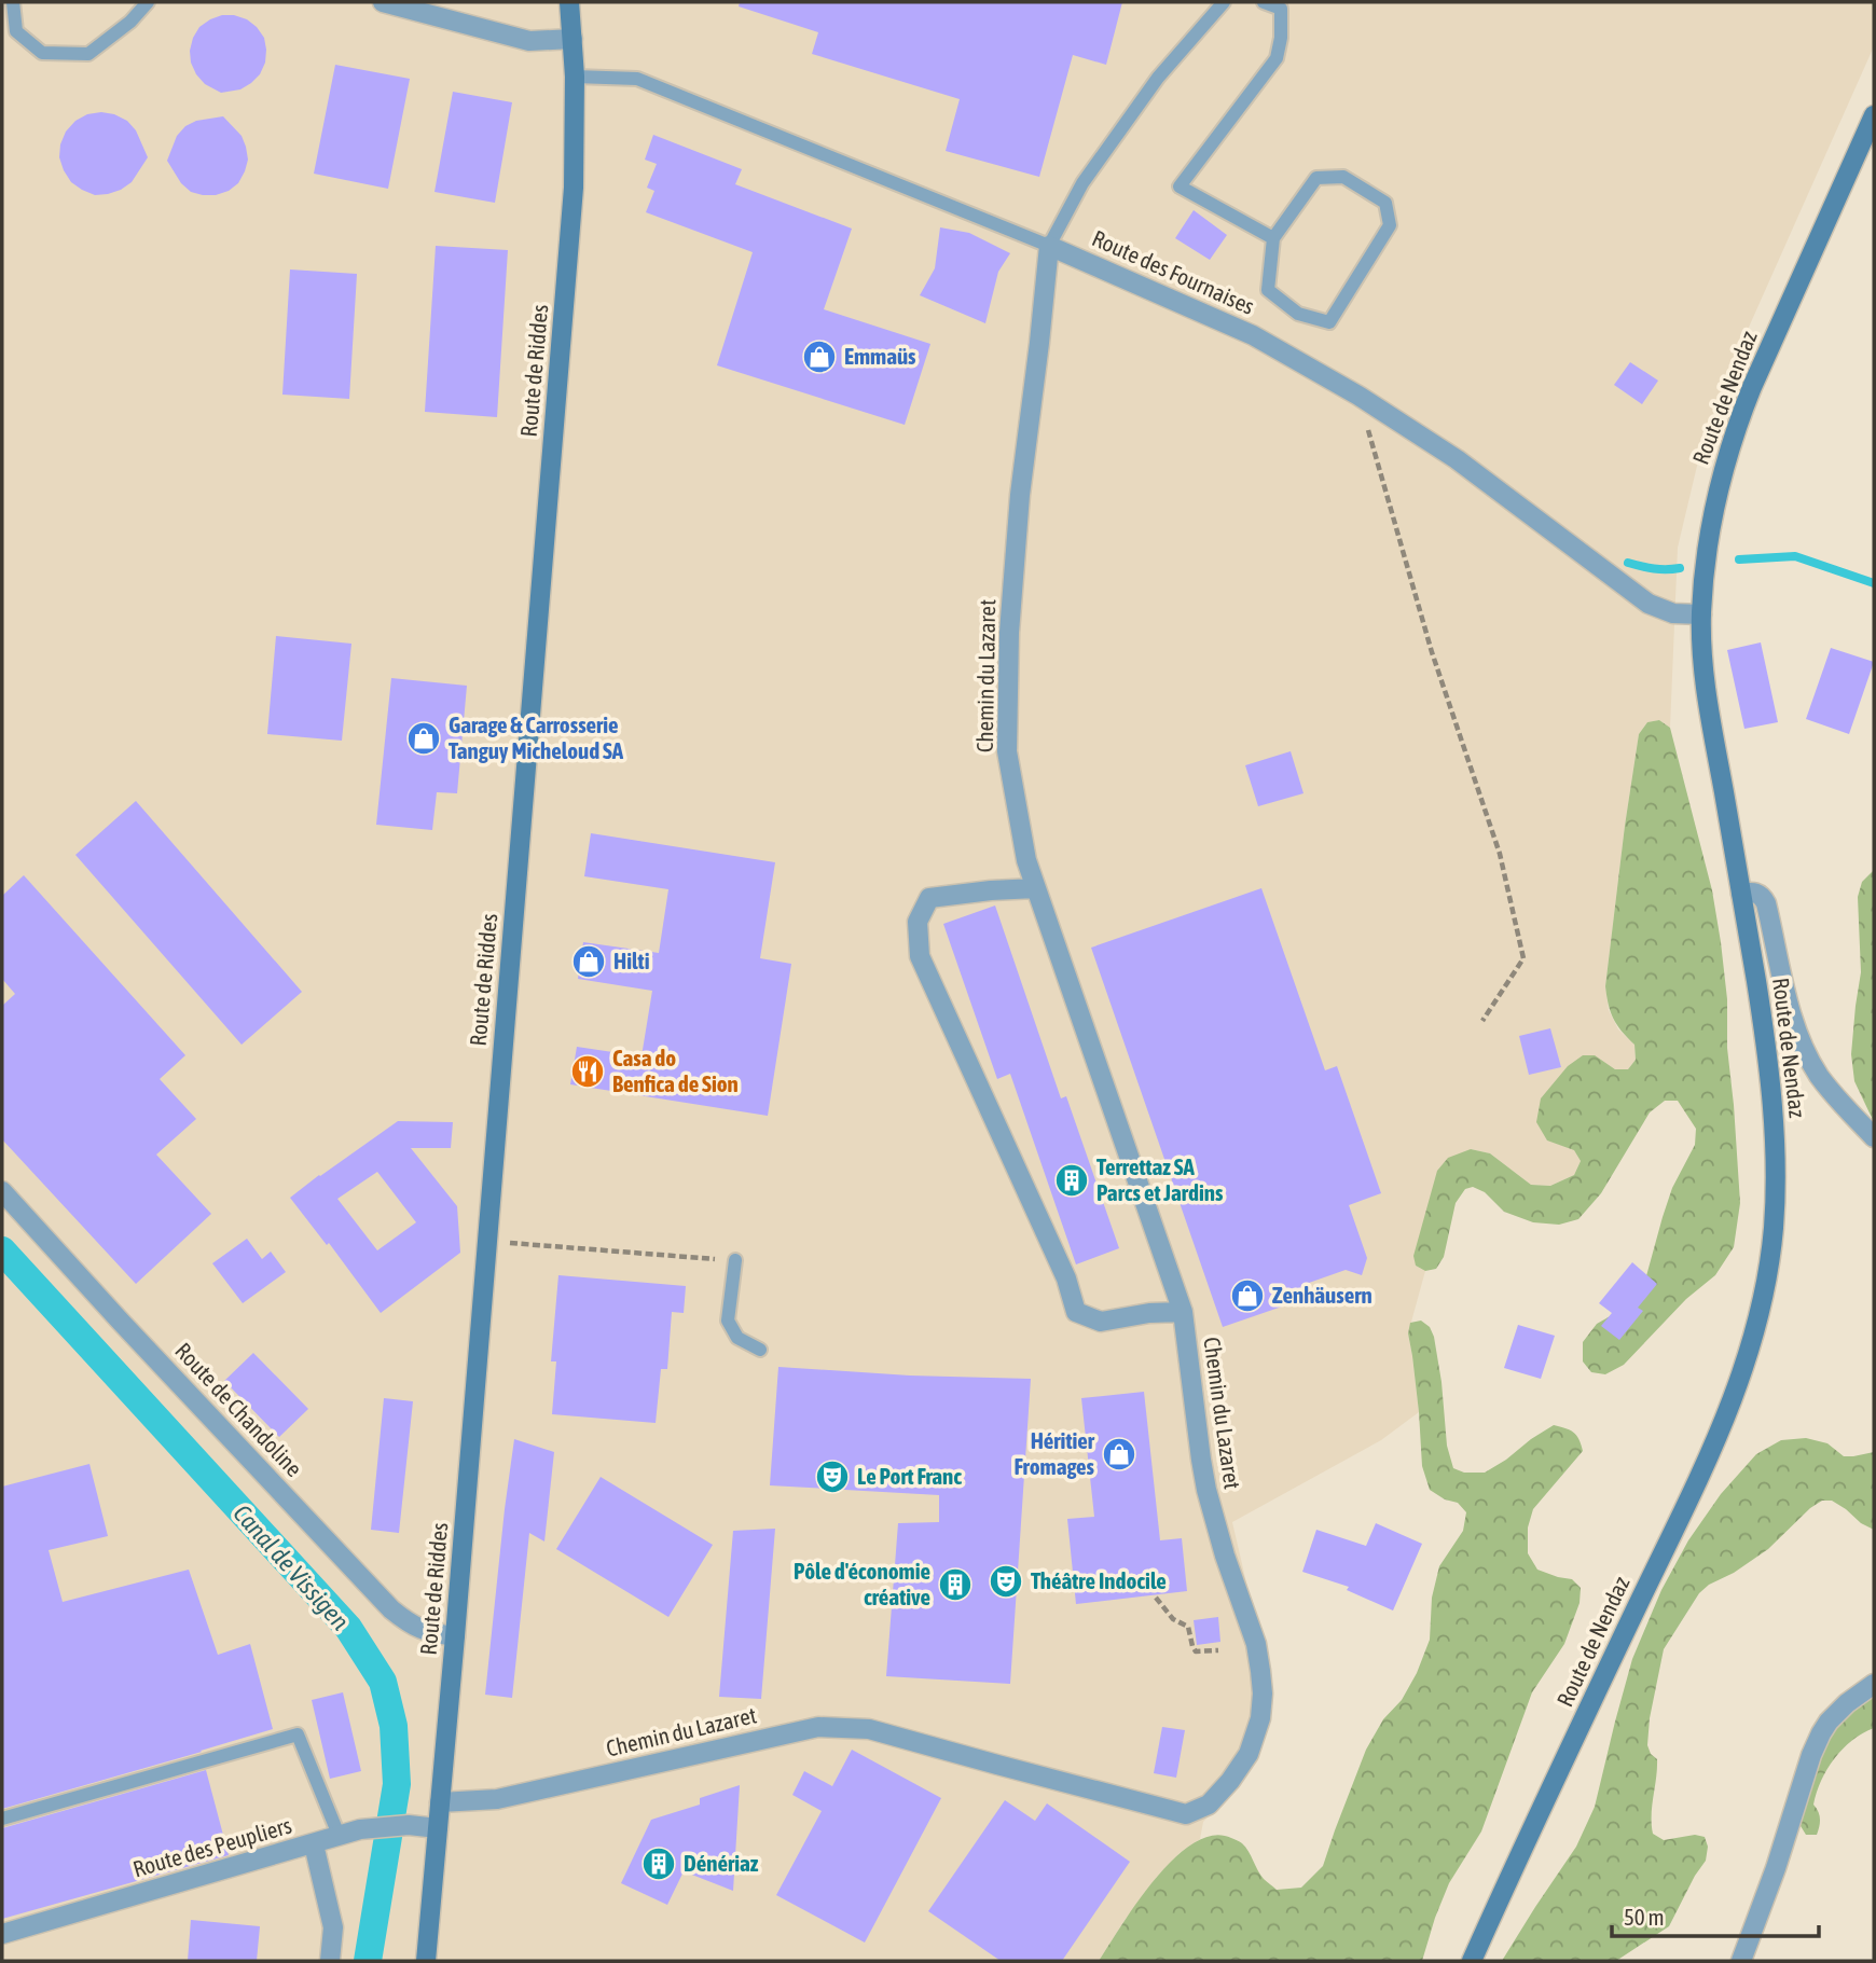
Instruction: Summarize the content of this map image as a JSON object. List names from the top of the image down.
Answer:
{
  "streets": {
    "street": [
      "Route des Fournaises",
      "Route de Riddes",
      "Route de Nendaz",
      "Chemin du Lazaret",
      "Route de Chandoline",
      "Route des Peupliers"
    ]
  },
  "crossings": [
    ["Route des Fournaises", "Route de Riddes"],
    ["Route des Fournaises", "Route de Nendaz"],
    ["Route des Fournaises", "Chemin du Lazaret"],
    ["Route de Riddes", "Chemin du Lazaret"],
    ["Route de Riddes", "Route de Chandoline"],
    ["Route de Riddes", "Route des Peupliers"]
  ],
  "water": ["Canal de Vissigen"],
  "places": {
    "shop": [
      "Emmaüs",
      "Garage & Carrosserie Tanguy Micheloud SA",
      "Hilti",
      "Zenhäusern",
      "Héritier Fromages"
    ],
    "restaurant": ["Casa do Benfica de Sion"],
    "building": ["Terrettaz SA Parcs et Jardins", "Pôle d'économie créative", "Dénériaz"],
    "theatre": ["Le Port Franc", "Théâtre Indocile"]
  },
  "scale_bar": "50 m"
}
